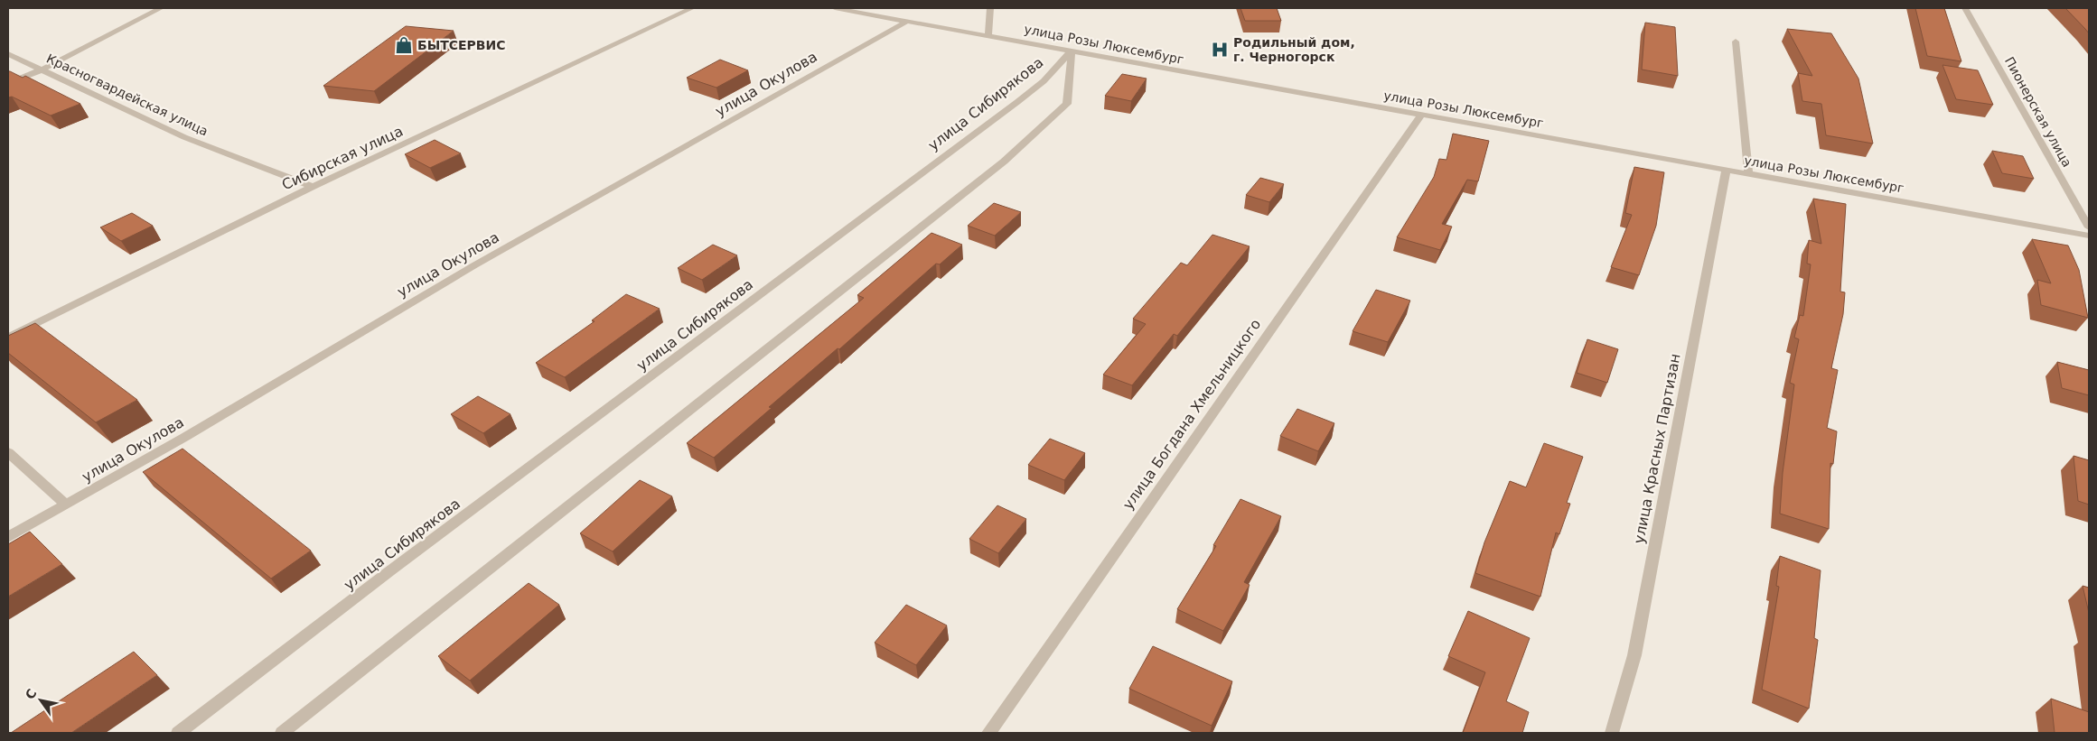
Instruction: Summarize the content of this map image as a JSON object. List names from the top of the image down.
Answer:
{
  "streets": {
    "street": [
      "улица Розы Люксембург",
      "улица Окулова",
      "Красногвардейская улица",
      "улица Сибирякова",
      "Пионерская улица",
      "Сибирская улица",
      "улица Богдана Хмельницкого",
      "улица Красных Партизан"
    ]
  },
  "crossings": [
    ["улица Розы Люксембург", "улица Окулова"],
    ["улица Розы Люксембург", "улица Сибирякова"],
    ["улица Розы Люксембург", "улица Богдана Хмельницкого"],
    ["улица Розы Люксембург", "улица Красных Партизан"],
    ["Красногвардейская улица", "Сибирская улица"]
  ],
  "places": {
    "shop": ["БЫТСЕРВИС"],
    "hospital": ["Родильный дом, г. Черногорск"]
  },
  "north": "top left"
}
